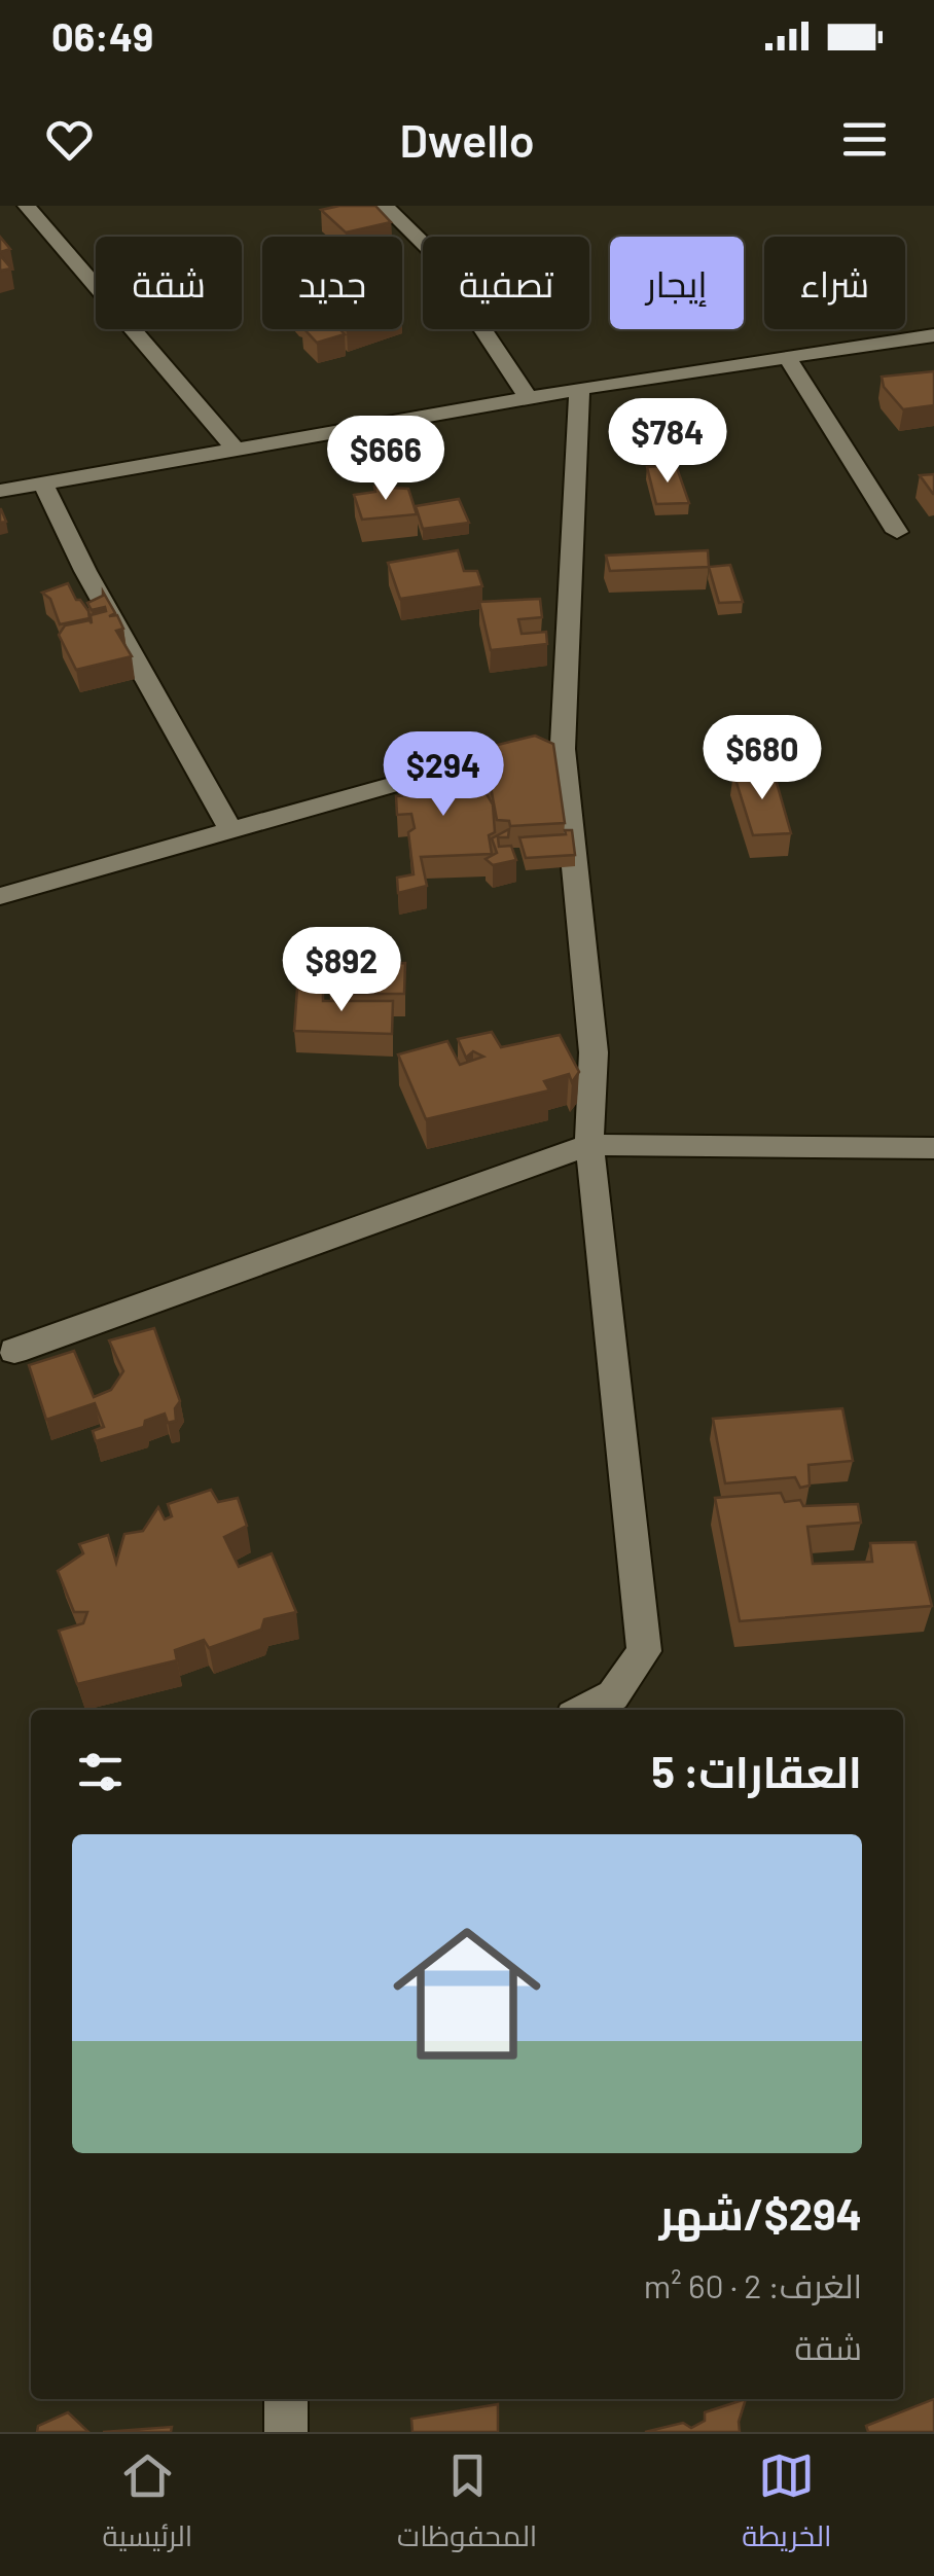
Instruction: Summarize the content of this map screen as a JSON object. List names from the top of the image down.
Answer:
{
  "page": {
    "status": "06:49",
    "header": "Dwello",
    "chip": [
      "شراء",
      "إيجار",
      "تصفية",
      "جديد",
      "شقة"
    ],
    "price": [
      "$784",
      "$666",
      "$680",
      "$294",
      "$892"
    ],
    "heading": "العقارات: 5",
    "list": [
      {
        "name": "$294/شهر",
        "note": "الغرف: 2 · 60 m² · شقة"
      }
    ],
    "tabs": ["الخريطة", "المحفوظات", "الرئيسية"]
  }
}
